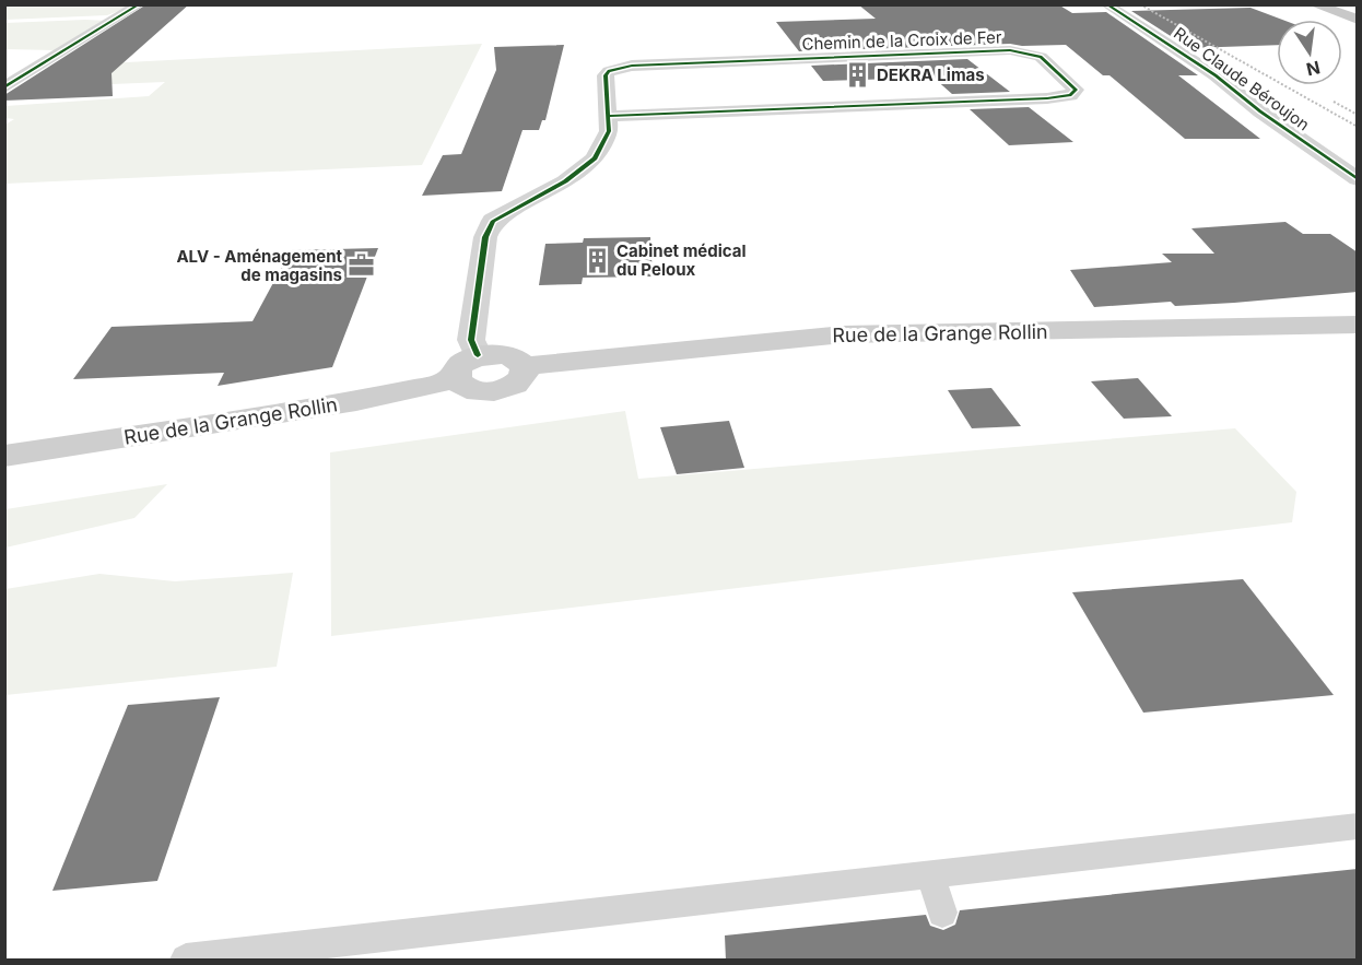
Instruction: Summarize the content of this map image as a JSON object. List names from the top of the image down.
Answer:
{
  "streets": {
    "main road": ["Rue de la Grange Rollin"],
    "street": ["Chemin de la Croix de Fer", "Rue Claude Béroujon"]
  },
  "places": {
    "building": ["DEKRA Limas", "Cabinet médical du Peloux"],
    "office": ["ALV - Aménagement de magasins"]
  },
  "north": "bottom"
}
